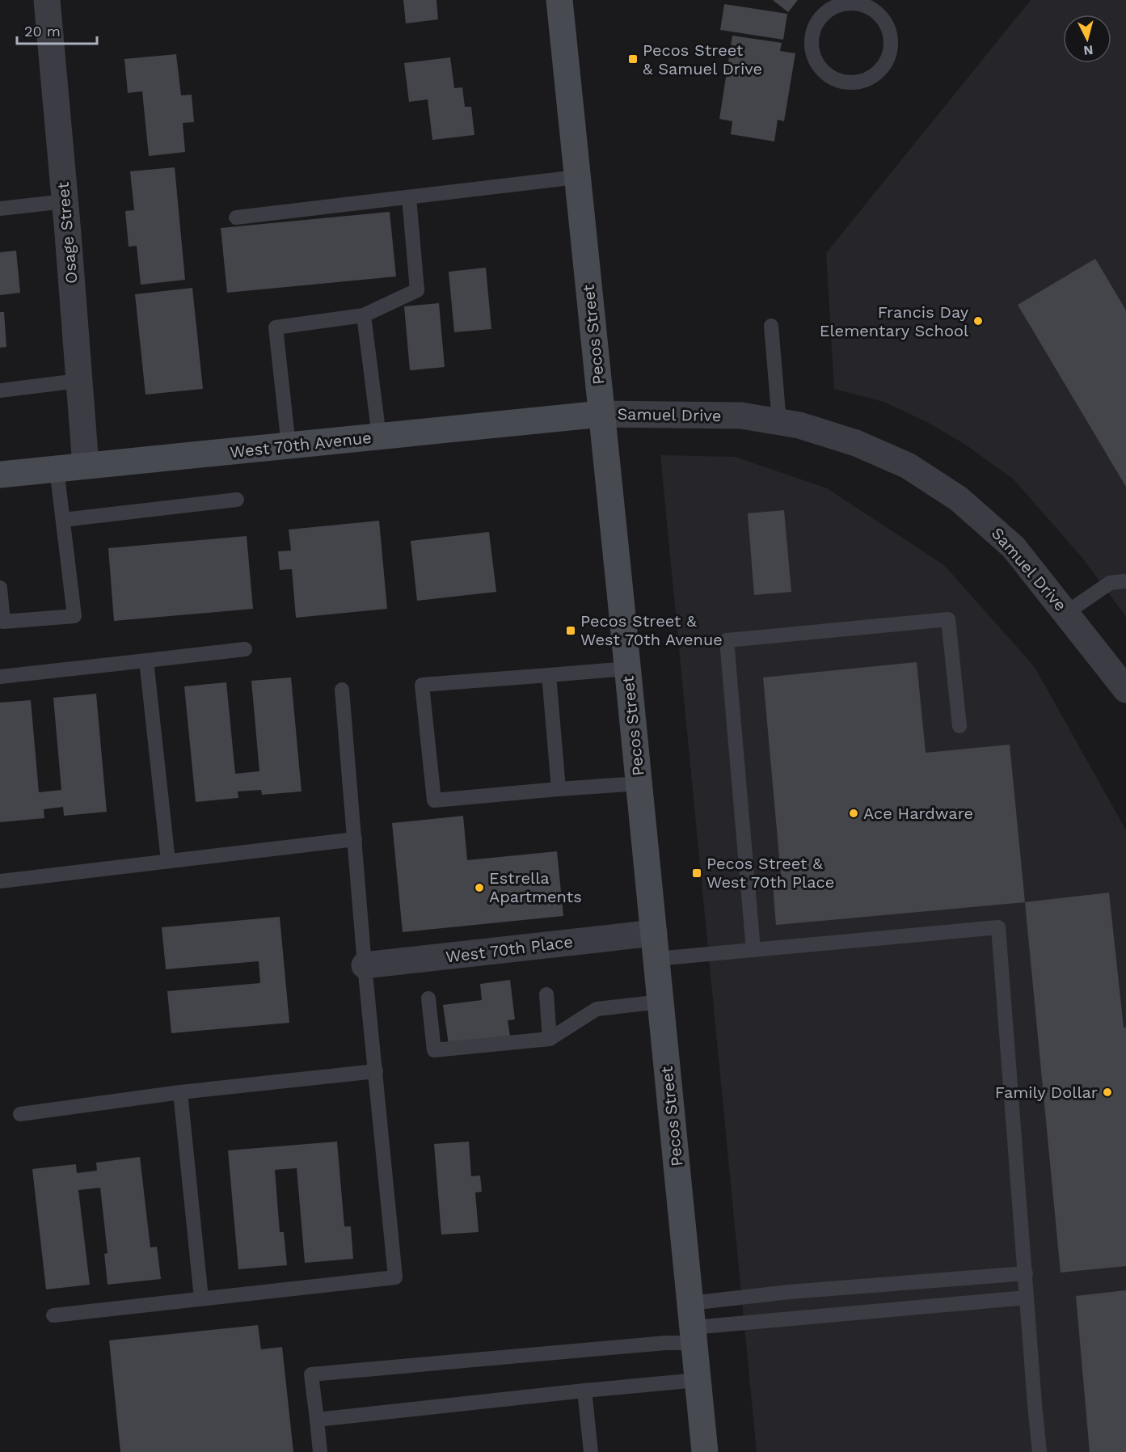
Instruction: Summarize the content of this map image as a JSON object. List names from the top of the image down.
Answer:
{
  "streets": {
    "main road": ["Pecos Street", "West 70th Avenue"],
    "street": ["Osage Street", "Samuel Drive", "West 70th Place"]
  },
  "crossings": [
    ["Osage Street", "West 70th Avenue"],
    ["Pecos Street", "Samuel Drive"],
    ["Pecos Street", "West 70th Avenue"],
    ["Pecos Street", "West 70th Place"],
    ["Samuel Drive", "West 70th Avenue"]
  ],
  "places": {
    "transit": ["Pecos Street & Samuel Drive", "Pecos Street & West 70th Avenue", "Pecos Street & West 70th Place"],
    "other": [
      "Francis Day Elementary School",
      "Ace Hardware",
      "Estrella Apartments",
      "Family Dollar"
    ]
  },
  "scale_bar": "20 m",
  "north": "bottom"
}
